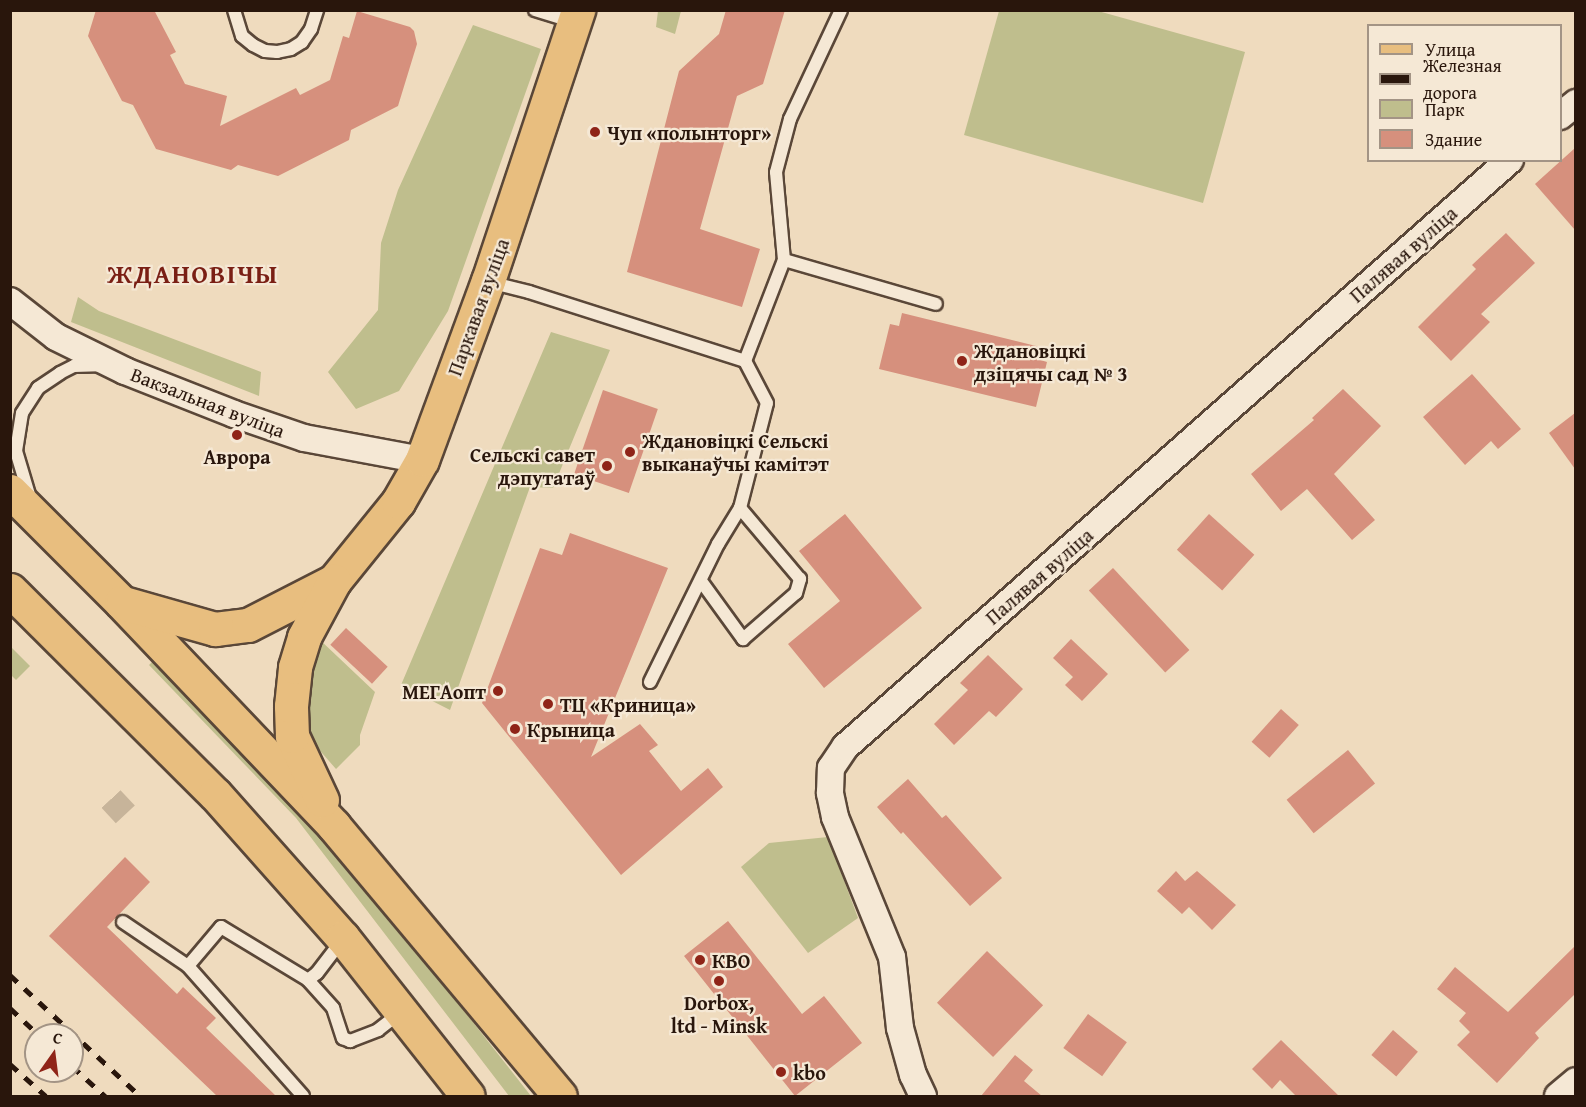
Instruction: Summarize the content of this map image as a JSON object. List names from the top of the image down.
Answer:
{
  "streets": {
    "main road": ["Паркавая вуліца"],
    "street": ["Палявая вуліца", "Вакзальная вуліца"]
  },
  "crossings": [
    ["Паркавая вуліца", "Вакзальная вуліца"]
  ],
  "districts": ["ЖДАНОВІЧЫ"],
  "places": [
    "Чуп «полынторг»",
    "Ждановіцкі дзіцячы сад № 3",
    "Аврора",
    "Ждановіцкі Сельскі выканаўчы камітэт",
    "Сельскі савет дэпутатаў",
    "МЕГАопт",
    "ТЦ «Криница»",
    "Крыница",
    "КВО",
    "Dorbox, ltd - Minsk",
    "kbo"
  ],
  "legend": [
    "Улица",
    "Железная дорога",
    "Парк",
    "Здание"
  ],
  "north": "top"
}
